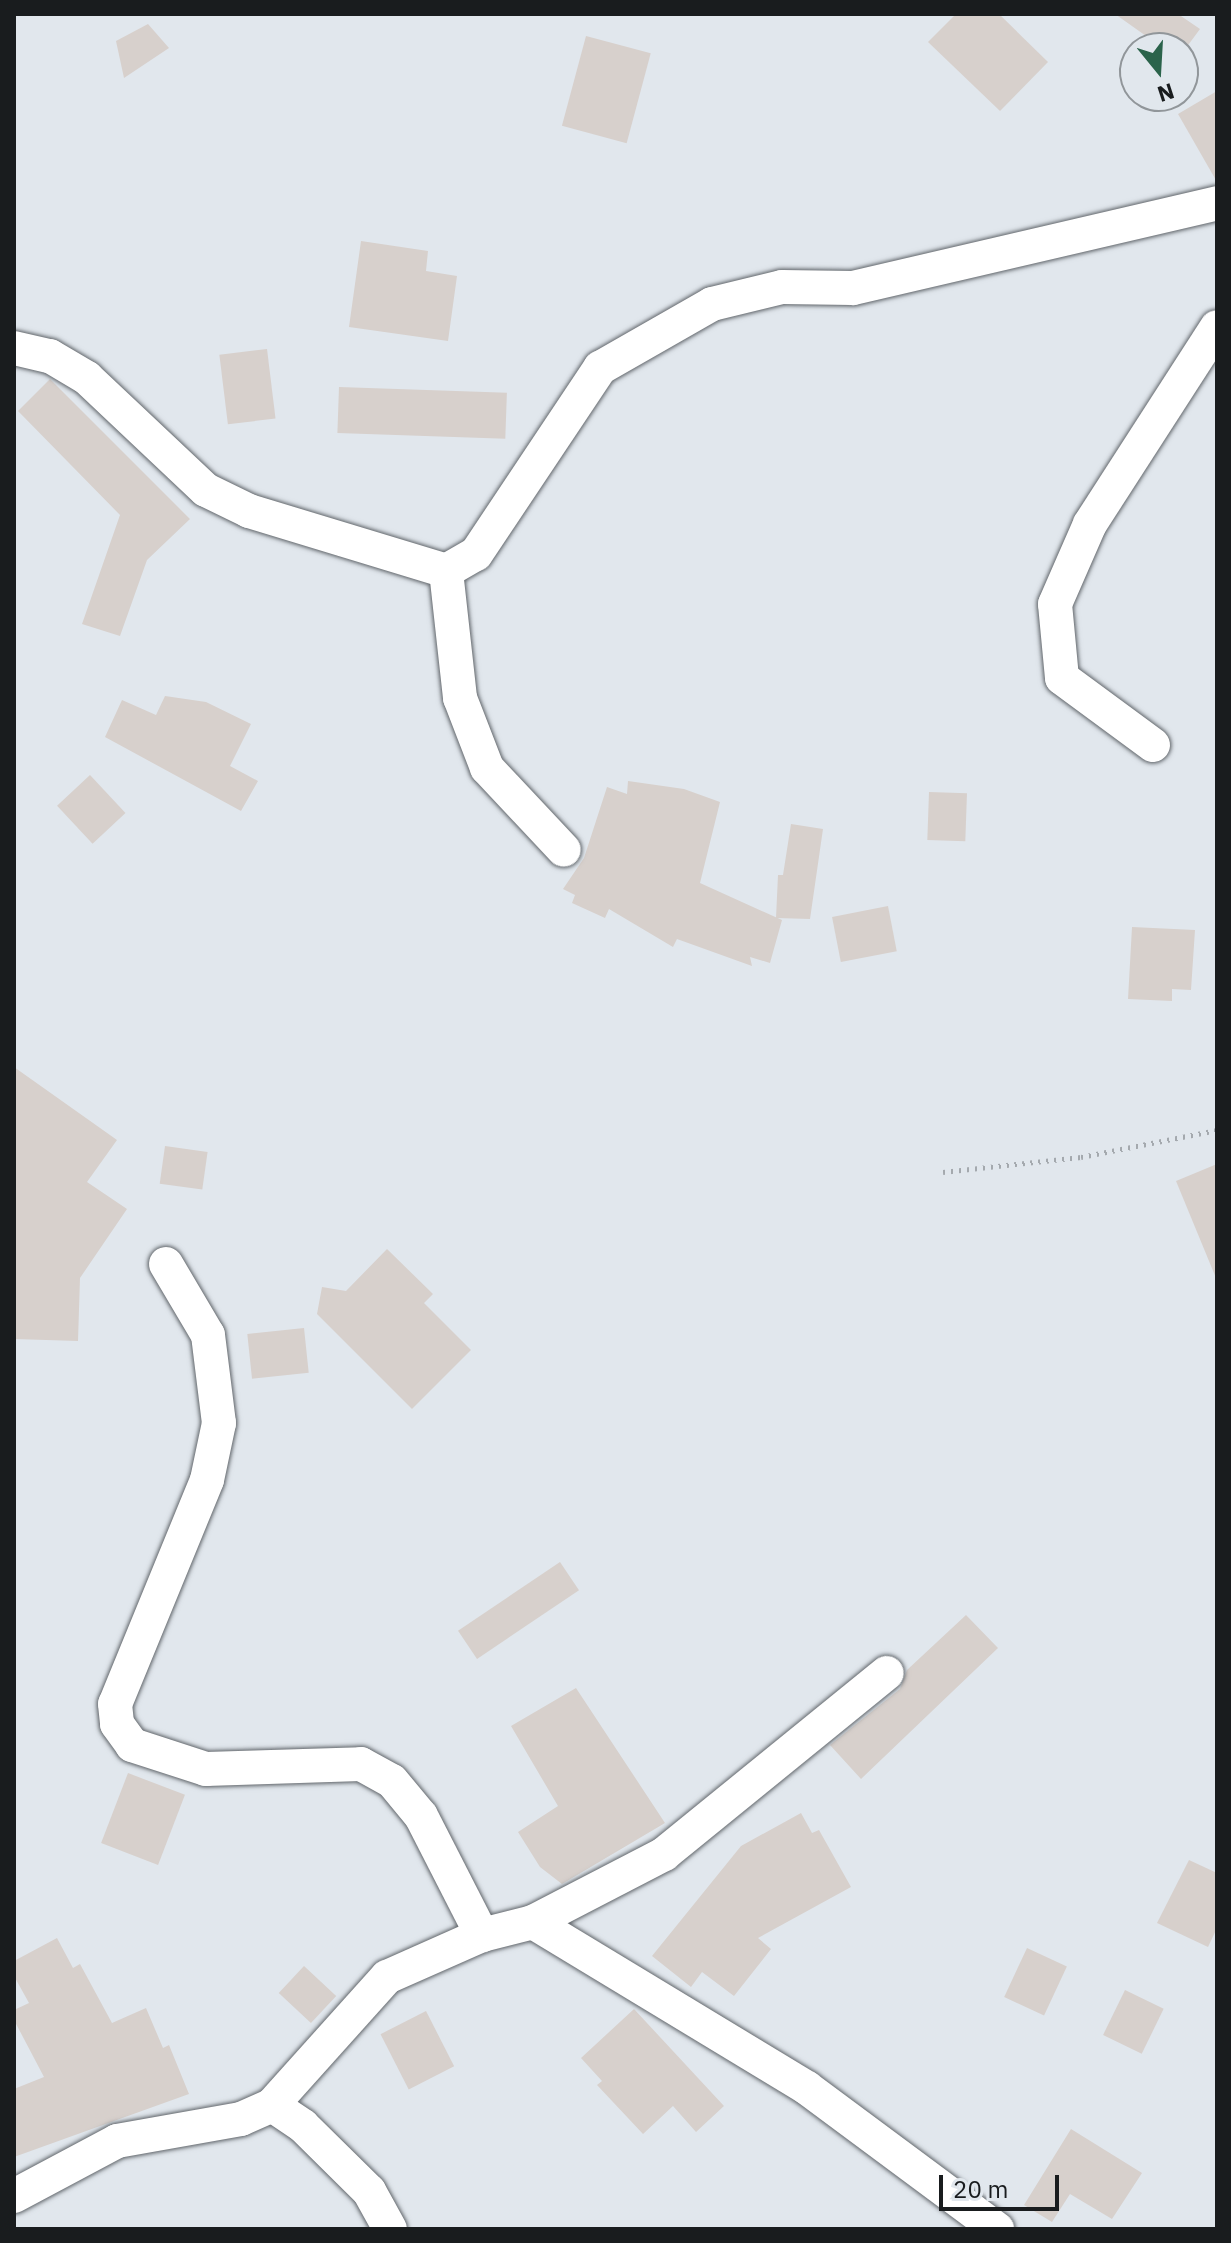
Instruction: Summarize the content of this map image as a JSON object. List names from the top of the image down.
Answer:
{
  "scale_bar": "20 m",
  "north": "bottom"
}
